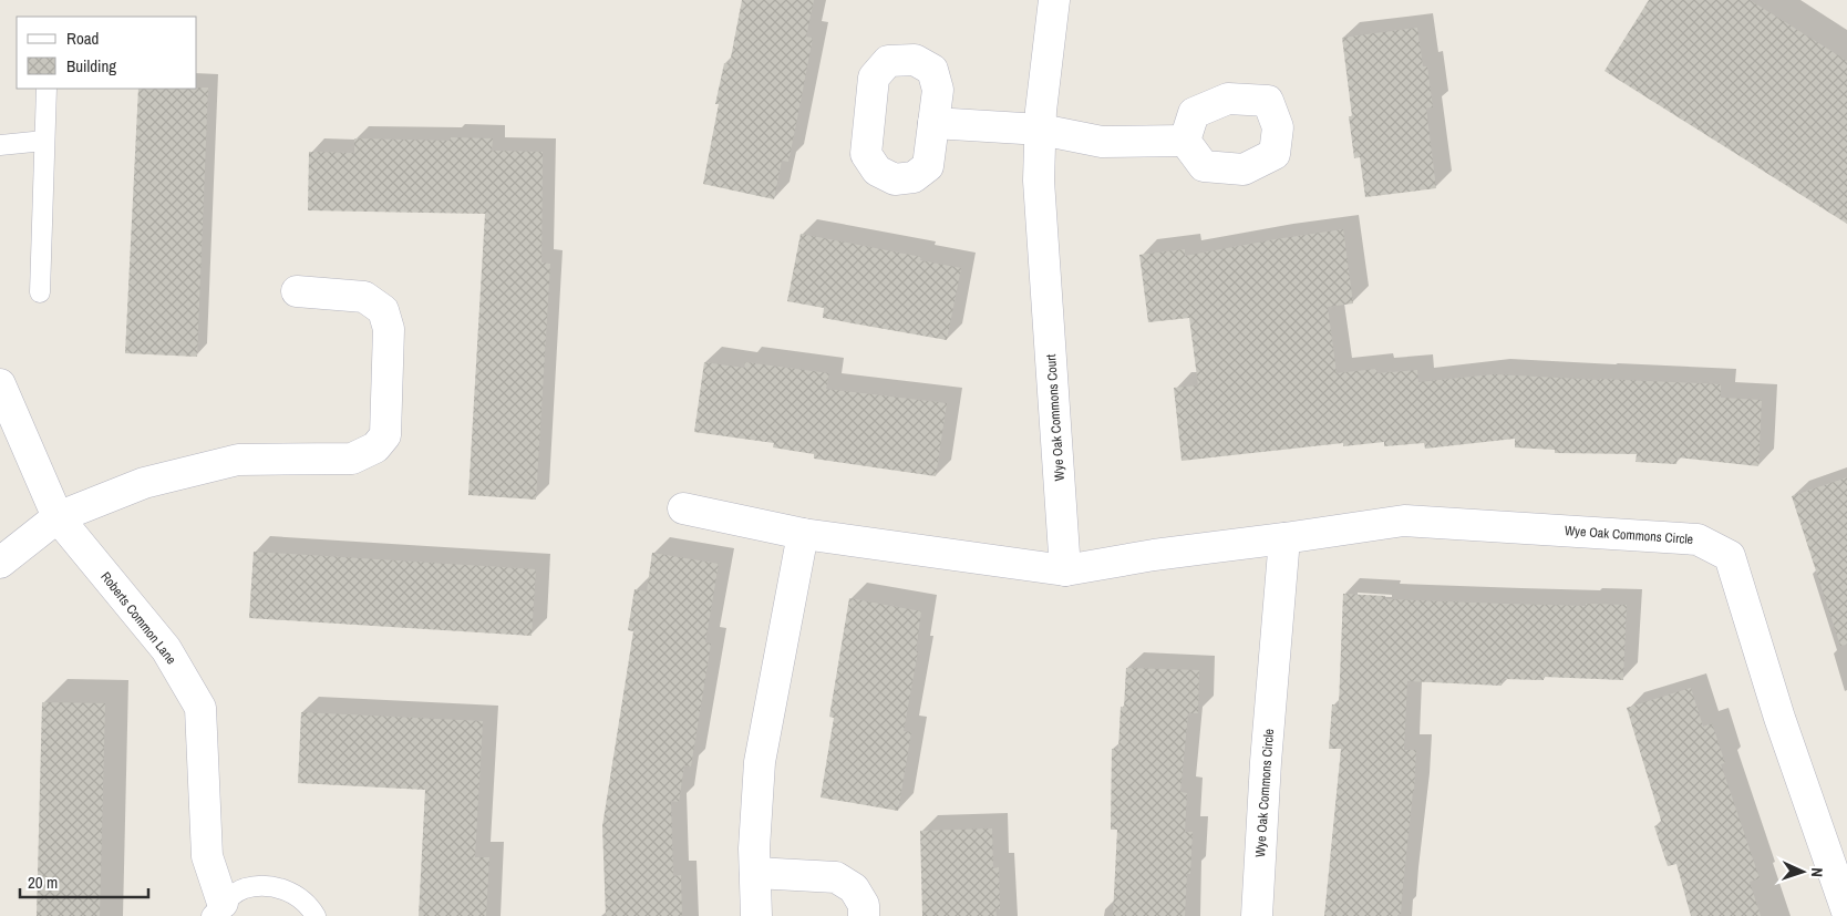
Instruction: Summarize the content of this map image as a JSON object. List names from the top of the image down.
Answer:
{
  "streets": {
    "street": ["Wye Oak Commons Court", "Wye Oak Commons Circle", "Roberts Common Lane"]
  },
  "crossings": [
    ["Wye Oak Commons Court", "Wye Oak Commons Circle"]
  ],
  "legend": ["Road", "Building"],
  "scale_bar": "20 m",
  "north": "right"
}
